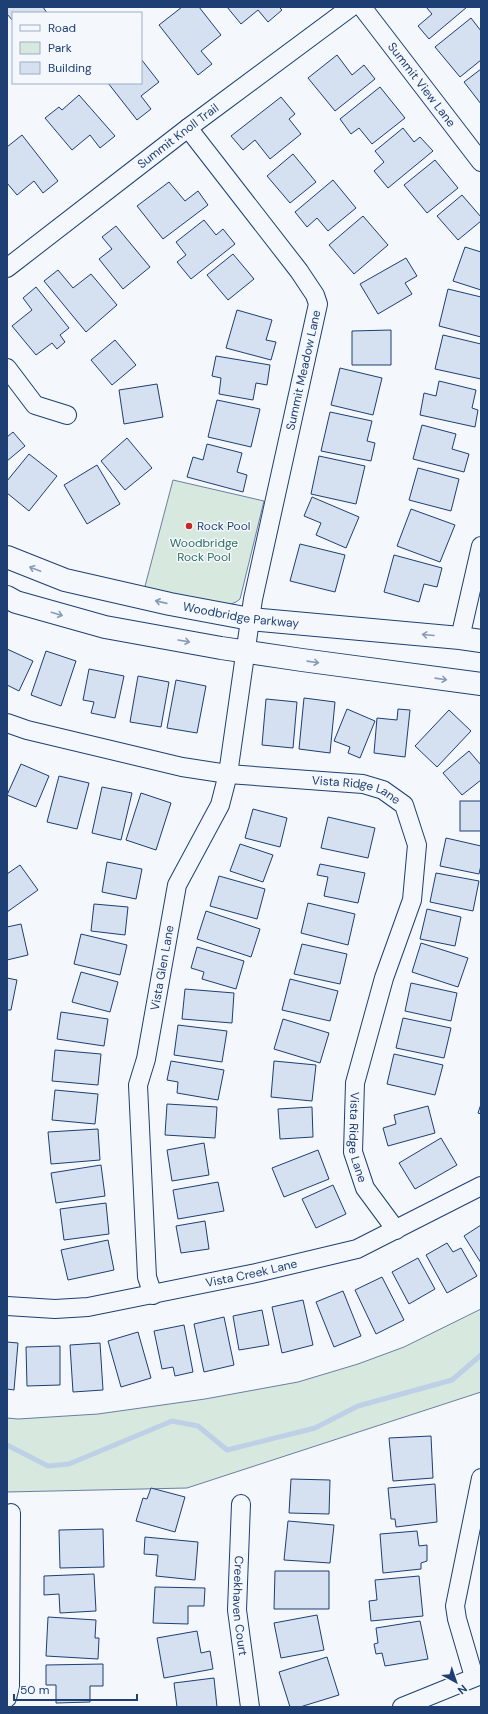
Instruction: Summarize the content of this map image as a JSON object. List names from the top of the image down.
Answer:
{
  "streets": {
    "main road": ["Woodbridge Parkway"],
    "street": [
      "Summit View Lane",
      "Summit Knoll Trail",
      "Summit Meadow Lane",
      "Vista Ridge Lane",
      "Vista Glen Lane",
      "Vista Creek Lane",
      "Creekhaven Court"
    ]
  },
  "crossings": [
    ["Summit Knoll Trail", "Summit Meadow Lane"],
    ["Summit Meadow Lane", "Woodbridge Parkway"],
    ["Summit Meadow Lane", "Vista Glen Lane"],
    ["Vista Ridge Lane", "Vista Glen Lane"],
    ["Vista Ridge Lane", "Vista Creek Lane"],
    ["Vista Glen Lane", "Vista Creek Lane"]
  ],
  "parks": ["Woodbridge Rock Pool"],
  "places": ["Rock Pool"],
  "legend": ["Road", "Park", "Building"],
  "scale_bar": "50 m",
  "north": "bottom right"
}
